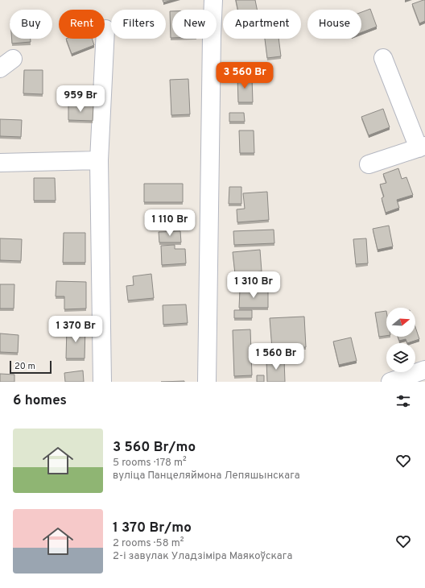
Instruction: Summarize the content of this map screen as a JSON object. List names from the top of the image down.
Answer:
{
  "scale_bar": "20 m",
  "north": "right",
  "page": {
    "chip": [
      "Buy",
      "Rent",
      "Filters",
      "New",
      "Apartment",
      "House"
    ],
    "price": [
      "3 560 Br",
      "959 Br",
      "1 110 Br",
      "1 310 Br",
      "1 370 Br",
      "1 560 Br"
    ],
    "scale": "20 m",
    "heading": "6 homes",
    "list": [
      {
        "name": "3 560 Br/mo",
        "note": "5 rooms · 178 m² · вуліца Панцеляймона Лепяшынскага"
      },
      {
        "name": "1 370 Br/mo",
        "note": "2 rooms · 58 m² · 2-і завулак Уладзіміра Маякоўскага"
      }
    ]
  }
}
